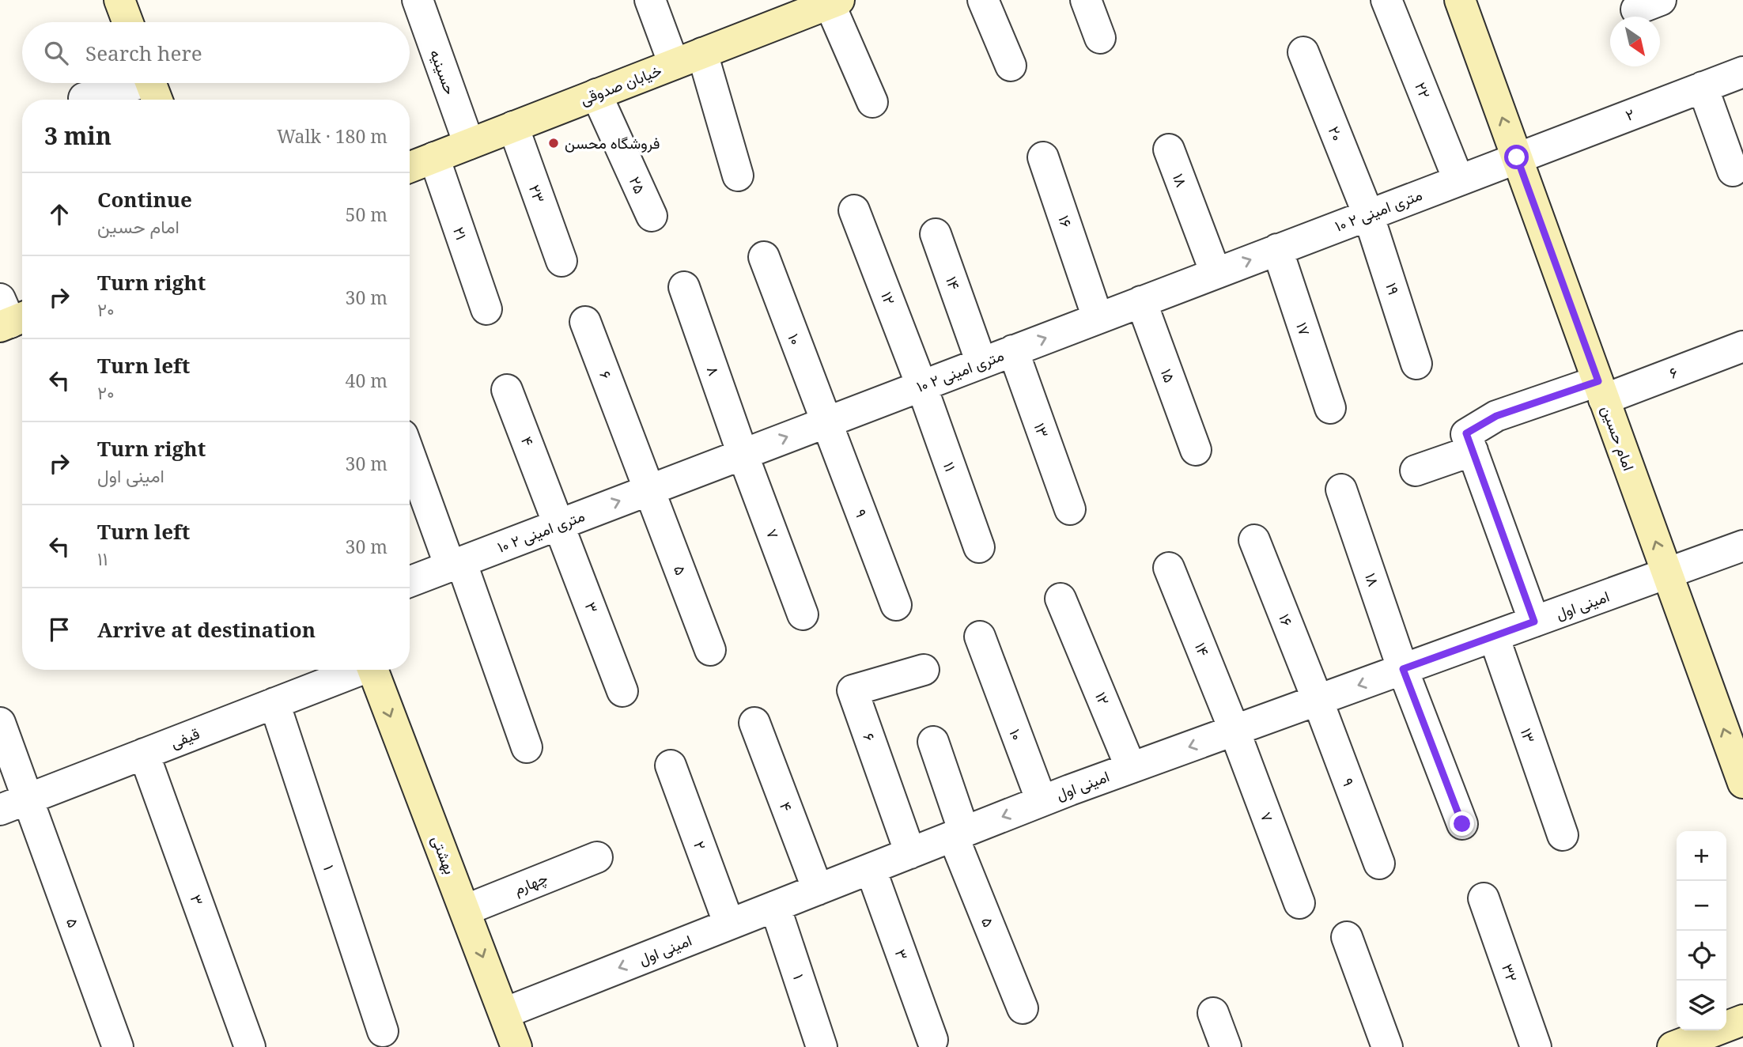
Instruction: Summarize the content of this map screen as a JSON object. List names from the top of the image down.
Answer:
{
  "streets": {
    "street": [
      "حسینیه",
      "خیابان صدوقی",
      "۲۲",
      "۲",
      "۲۰",
      "۱۸",
      "۲۵",
      "۲۳",
      "۱۰ متری امینی ۲",
      "۱۶",
      "۲۱",
      "۱۴",
      "۱۹",
      "۱۲",
      "۱۷",
      "۱۰",
      "۸",
      "۶",
      "۱۵",
      "۱۳",
      "امام حسین",
      "۴",
      "۱۱",
      "۹",
      "۷",
      "۵",
      "امینی اول",
      "۳",
      "قیفی",
      "بهشتی",
      "۱",
      "چهارم",
      "۳۲"
    ]
  },
  "crossings": [
    ["حسینیه", "خیابان صدوقی"],
    ["خیابان صدوقی", "۲۵"],
    ["خیابان صدوقی", "۲۳"],
    ["خیابان صدوقی", "۲۱"],
    ["۲۲", "۱۰ متری امینی ۲"],
    ["۲", "۱۰ متری امینی ۲"],
    ["۲", "امام حسین"],
    ["۲", "امینی اول"],
    ["۲۰", "۱۰ متری امینی ۲"],
    ["۲۰", "۱۹"],
    ["۱۸", "۱۰ متری امینی ۲"],
    ["۱۸", "امینی اول"],
    ["۱۰ متری امینی ۲", "۱۶"],
    ["۱۰ متری امینی ۲", "۱۴"],
    ["۱۰ متری امینی ۲", "۱۹"],
    ["۱۰ متری امینی ۲", "۱۲"],
    ["۱۰ متری امینی ۲", "۱۷"],
    ["۱۰ متری امینی ۲", "۱۰"],
    ["۱۰ متری امینی ۲", "۸"],
    ["۱۰ متری امینی ۲", "۶"],
    ["۱۰ متری امینی ۲", "۱۵"],
    ["۱۰ متری امینی ۲", "۱۳"],
    ["۱۰ متری امینی ۲", "امام حسین"],
    ["۱۰ متری امینی ۲", "۴"],
    ["۱۰ متری امینی ۲", "۱۱"],
    ["۱۰ متری امینی ۲", "۹"],
    ["۱۰ متری امینی ۲", "۷"],
    ["۱۰ متری امینی ۲", "۵"],
    ["۱۰ متری امینی ۲", "۳"],
    ["۱۶", "۹"],
    ["۱۶", "امینی اول"],
    ["۱۴", "۷"],
    ["۱۴", "امینی اول"],
    ["۱۲", "۱۱"],
    ["۱۲", "امینی اول"],
    ["۱۰", "۹"],
    ["۱۰", "امینی اول"],
    ["۸", "۷"],
    ["۶", "امام حسین"],
    ["۶", "۵"],
    ["۶", "امینی اول"],
    ["۱۳", "امینی اول"],
    ["امام حسین", "امینی اول"],
    ["۴", "امینی اول"],
    ["۴", "۳"],
    ["۹", "امینی اول"],
    ["۷", "امینی اول"],
    ["۵", "امینی اول"],
    ["۵", "قیفی"],
    ["امینی اول", "۳"],
    ["امینی اول", "بهشتی"],
    ["امینی اول", "۱"],
    ["۳", "قیفی"],
    ["قیفی", "۱"],
    ["بهشتی", "چهارم"]
  ],
  "one_way": ["امینی اول"],
  "places": ["فروشگاه محسن"],
  "north": "bottom right",
  "page": {
    "search": "Search here",
    "heading": ["3 min", "Walk · 180 m"],
    "list": [
      ["Continue", "امام حسین", "50 m"],
      ["Turn right", "۲۰", "30 m"],
      ["Turn left", "۲۰", "40 m"],
      ["Turn right", "امینی اول", "30 m"],
      ["Turn left", "۱۱", "30 m"],
      "Arrive at destination"
    ],
    "map_buttons": ["+", "−"]
  }
}
